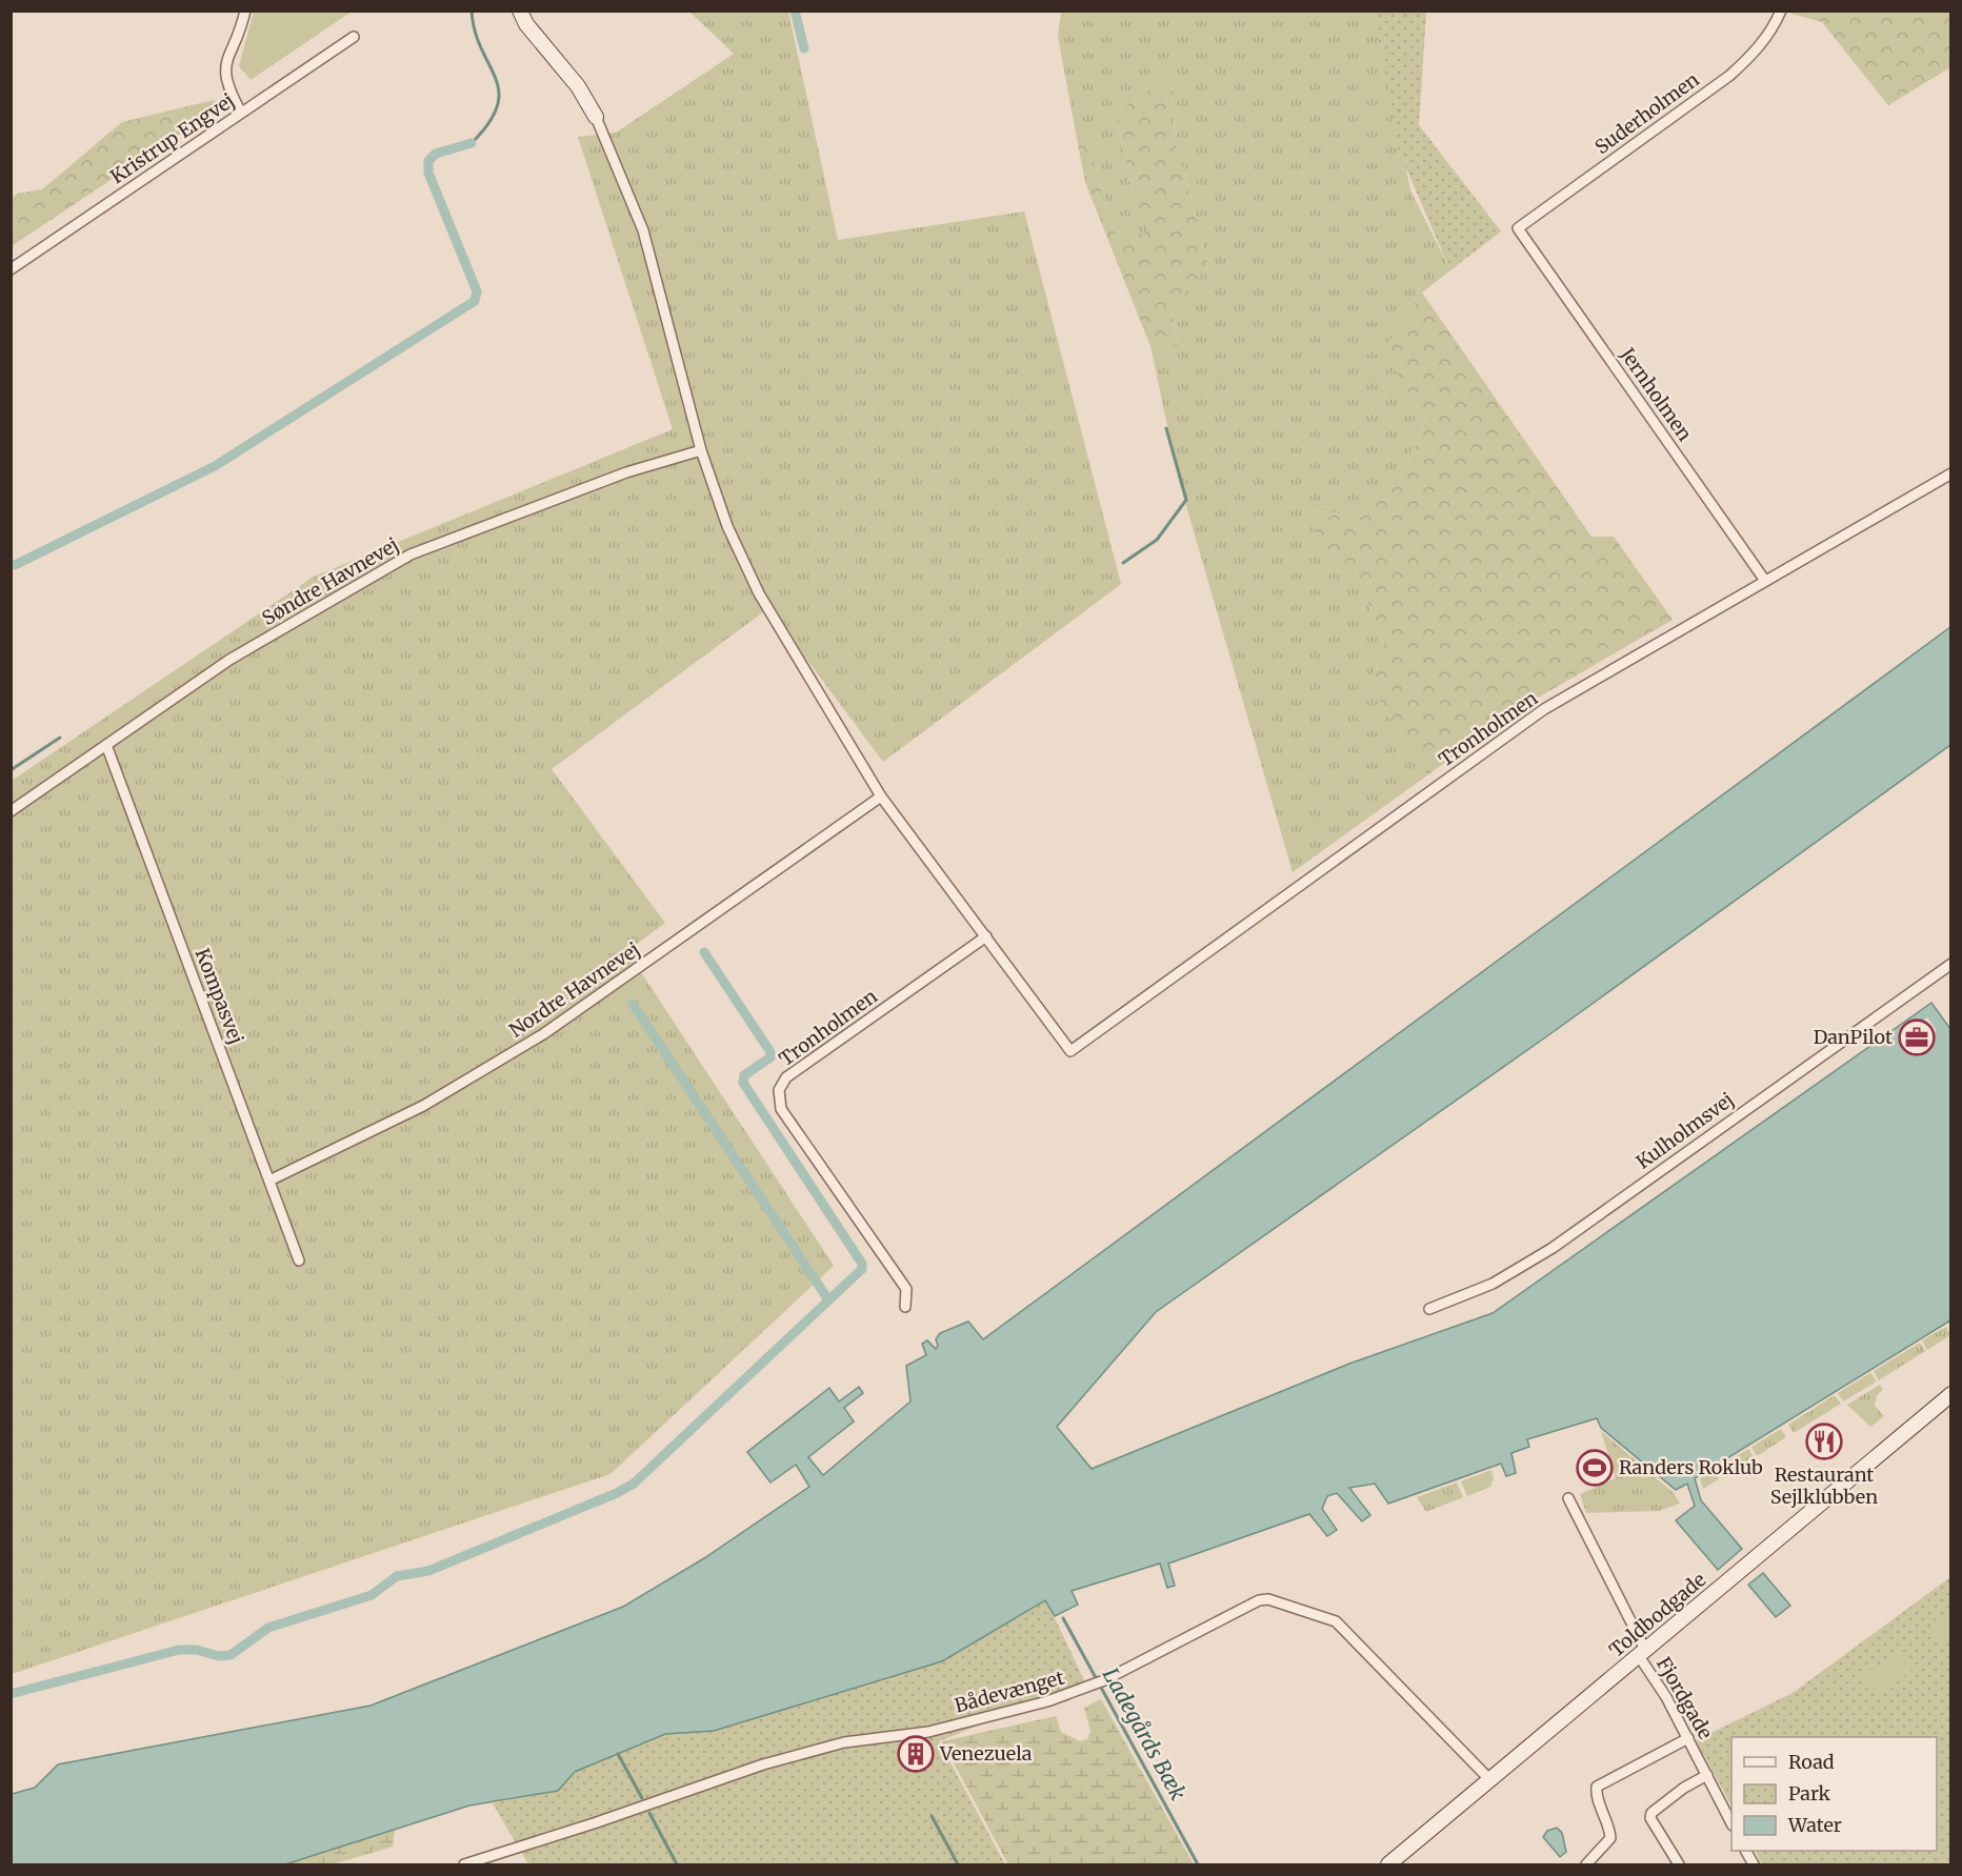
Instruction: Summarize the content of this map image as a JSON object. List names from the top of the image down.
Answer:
{
  "streets": {
    "street": [
      "Suderholmen",
      "Kristrup Engvej",
      "Jernholmen",
      "Søndre Havnevej",
      "Tronholmen",
      "Nordre Havnevej",
      "Kompasvej",
      "Kulholmsvej",
      "Toldbodgade",
      "Bådevænget",
      "Fjordgade"
    ]
  },
  "crossings": [
    ["Suderholmen", "Jernholmen"],
    ["Jernholmen", "Tronholmen"],
    ["Søndre Havnevej", "Kompasvej"],
    ["Nordre Havnevej", "Kompasvej"],
    ["Toldbodgade", "Bådevænget"],
    ["Toldbodgade", "Fjordgade"]
  ],
  "water": ["Ladegårds Bæk"],
  "places": {
    "office": ["DanPilot"],
    "restaurant": ["Restaurant Sejlklubben"],
    "sports": ["Randers Roklub"],
    "building": ["Venezuela"]
  },
  "legend": ["Road", "Park", "Water"]
}
